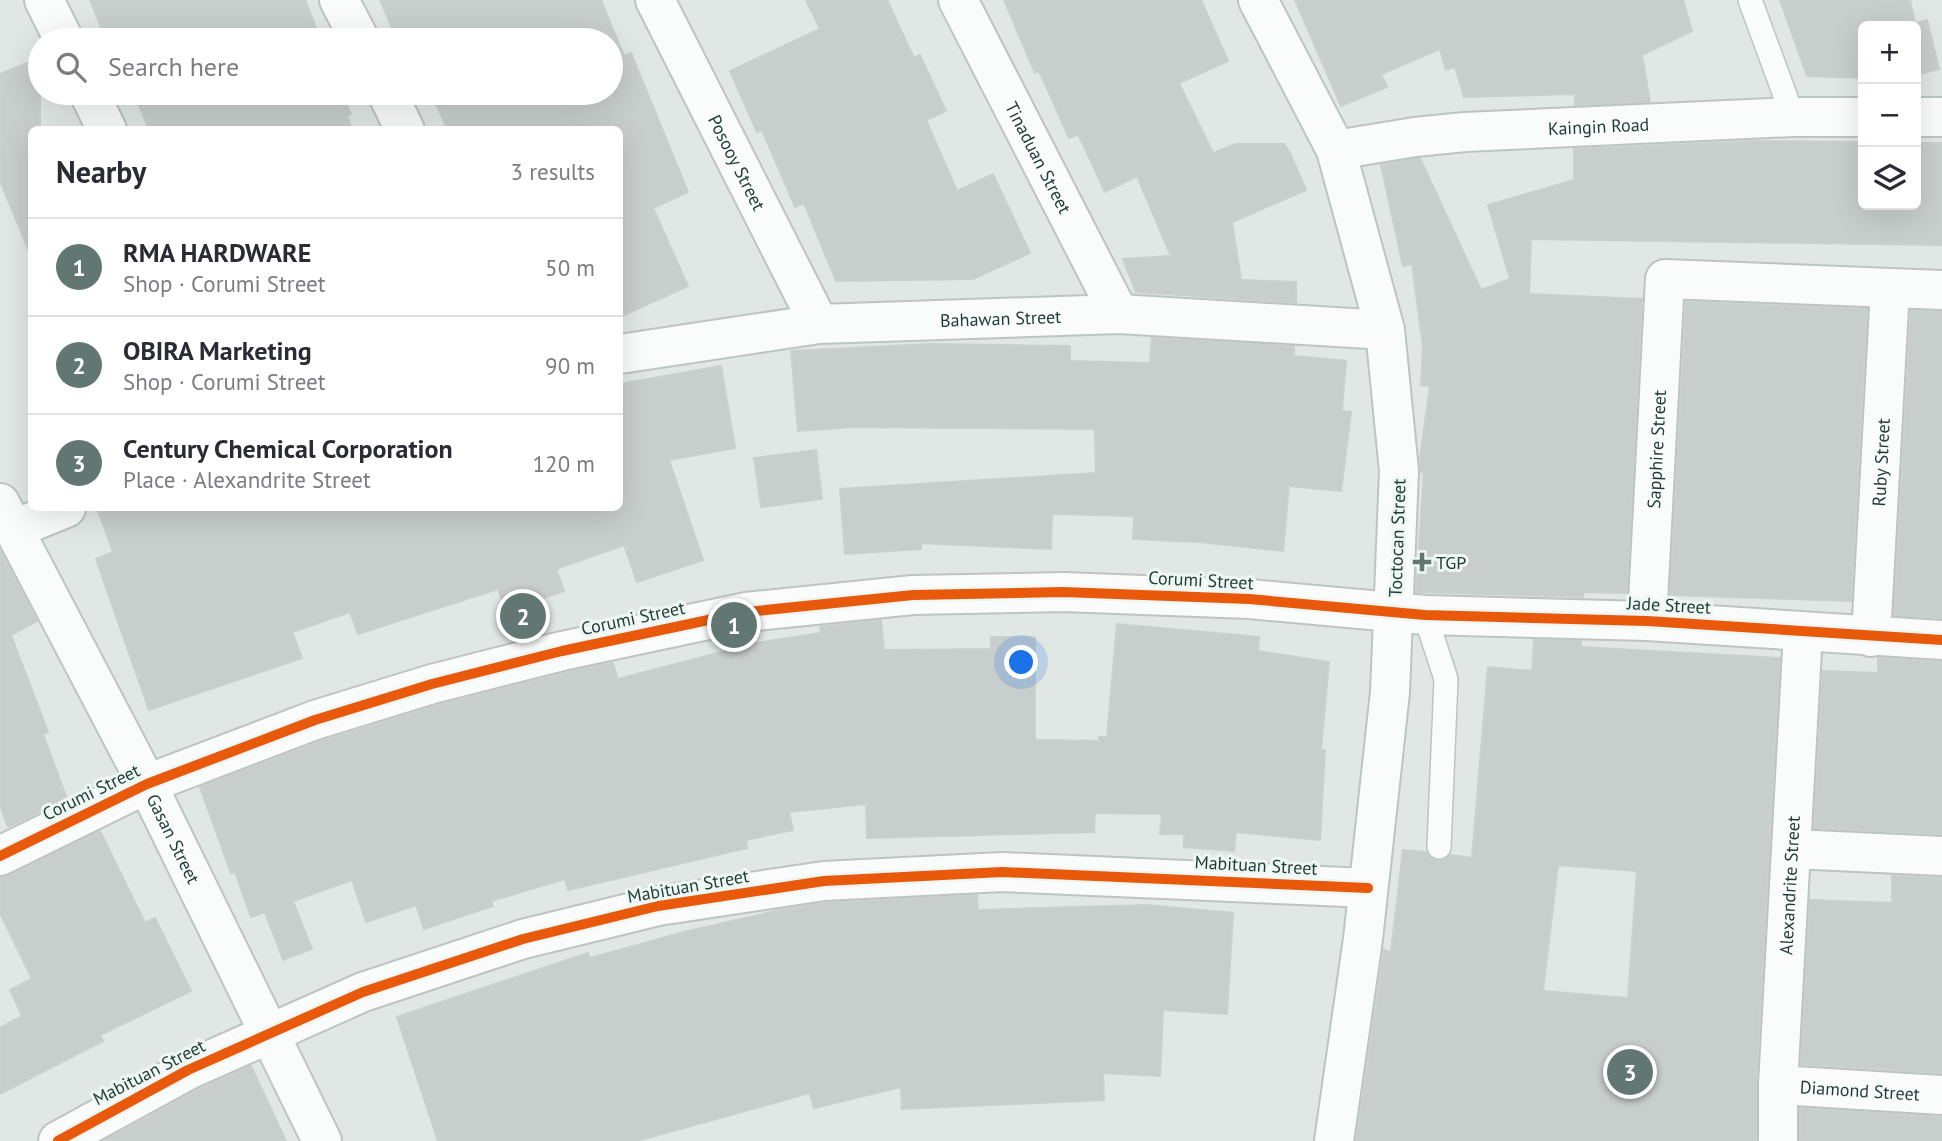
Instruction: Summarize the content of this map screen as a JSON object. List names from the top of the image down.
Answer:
{
  "streets": {
    "street": [
      "Kaingin Road",
      "Tinaduan Street",
      "Posooy Street",
      "Bahawan Street",
      "Sapphire Street",
      "Ruby Street",
      "Toctocan Street",
      "Corumi Street",
      "Jade Street",
      "Gasan Street",
      "Mabituan Street",
      "Alexandrite Street",
      "Diamond Street"
    ]
  },
  "crossings": [
    ["Kaingin Road", "Toctocan Street"],
    ["Tinaduan Street", "Bahawan Street"],
    ["Posooy Street", "Bahawan Street"],
    ["Bahawan Street", "Toctocan Street"],
    ["Sapphire Street", "Ruby Street"],
    ["Sapphire Street", "Jade Street"],
    ["Ruby Street", "Jade Street"],
    ["Toctocan Street", "Corumi Street"],
    ["Toctocan Street", "Jade Street"],
    ["Toctocan Street", "Mabituan Street"],
    ["Corumi Street", "Jade Street"],
    ["Corumi Street", "Gasan Street"],
    ["Jade Street", "Alexandrite Street"],
    ["Gasan Street", "Mabituan Street"],
    ["Alexandrite Street", "Diamond Street"]
  ],
  "places": {
    "health": ["TGP"]
  },
  "page": {
    "map_buttons": ["+", "−"],
    "search": "Search here",
    "heading": ["Nearby", "3 results"],
    "list": [
      {
        "mark": "1",
        "name": "RMA HARDWARE",
        "note": "Shop · Corumi Street",
        "value": "50 m"
      },
      {
        "mark": "2",
        "name": "OBIRA Marketing",
        "note": "Shop · Corumi Street",
        "value": "90 m"
      },
      {
        "mark": "3",
        "name": "Century Chemical Corporation",
        "note": "Place · Alexandrite Street",
        "value": "120 m"
      }
    ],
    "pins": ["2", "1", "3"]
  }
}
